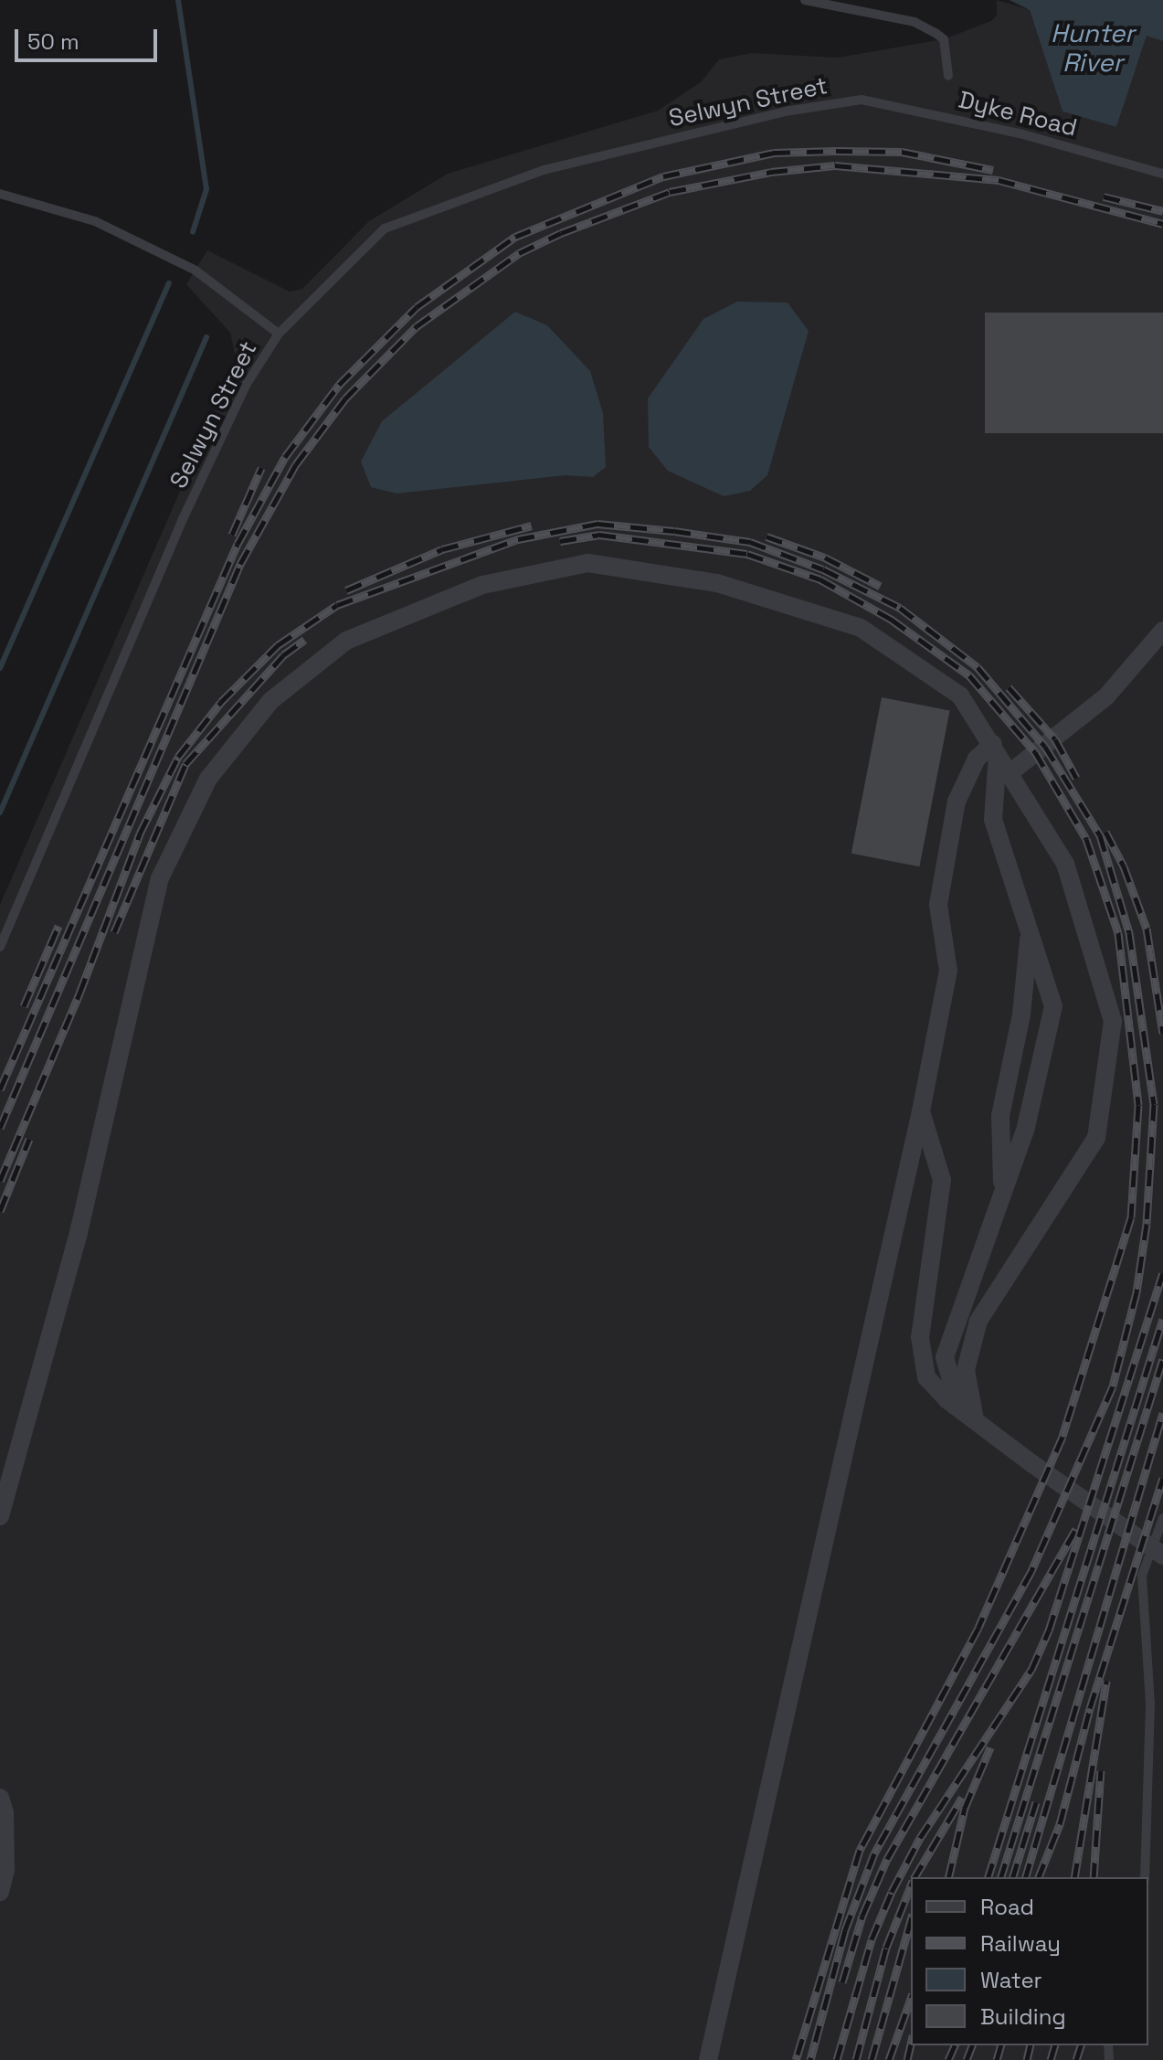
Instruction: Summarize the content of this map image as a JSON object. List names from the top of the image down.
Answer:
{
  "streets": {
    "lane": ["Selwyn Street", "Dyke Road"]
  },
  "crossings": [
    ["Selwyn Street", "Dyke Road"]
  ],
  "water": ["Hunter River"],
  "legend": [
    "Road",
    "Railway",
    "Water",
    "Building"
  ],
  "scale_bar": "50 m"
}
